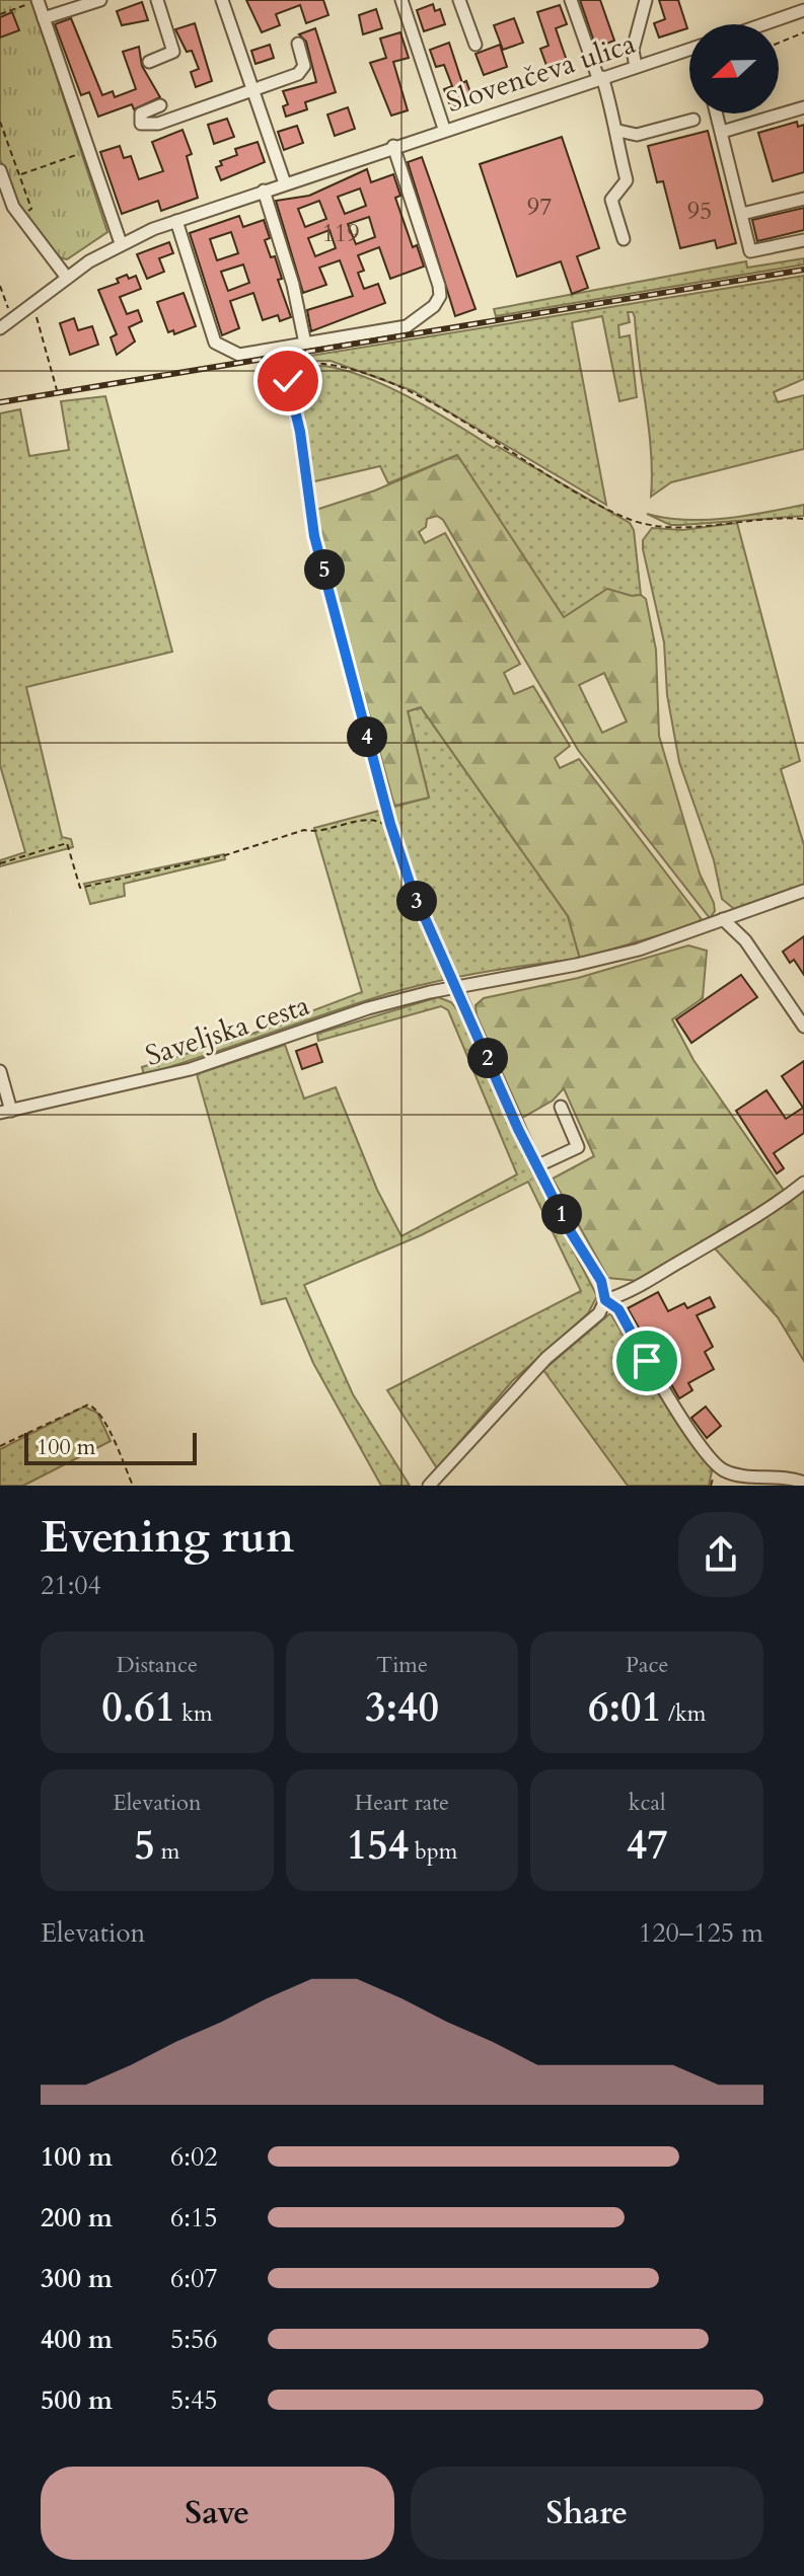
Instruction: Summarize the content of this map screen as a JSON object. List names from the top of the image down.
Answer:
{
  "streets": {
    "street": ["Slovenčeva ulica", "Saveljska cesta"]
  },
  "house_numbers": ["97", "95", "119"],
  "scale_bar": "100 m",
  "north": "left",
  "page": {
    "pins": [
      "5",
      "4",
      "3",
      "2",
      "1"
    ],
    "scale": "100 m",
    "heading": ["Evening run", "21:04"],
    "stats": [
      ["Distance", "0.61 km"],
      ["Time", "3:40"],
      ["Pace", "6:01 /km"],
      ["Elevation", "5 m"],
      ["Heart rate", "154 bpm"],
      ["kcal", "47"]
    ],
    "chart": ["Elevation", "120–125 m"],
    "list": [
      {
        "name": "100 m",
        "note": "6:02"
      },
      {
        "name": "200 m",
        "note": "6:15"
      },
      {
        "name": "300 m",
        "note": "6:07"
      },
      {
        "name": "400 m",
        "note": "5:56"
      },
      {
        "name": "500 m",
        "note": "5:45"
      }
    ],
    "buttons": ["Save", "Share"]
  }
}
